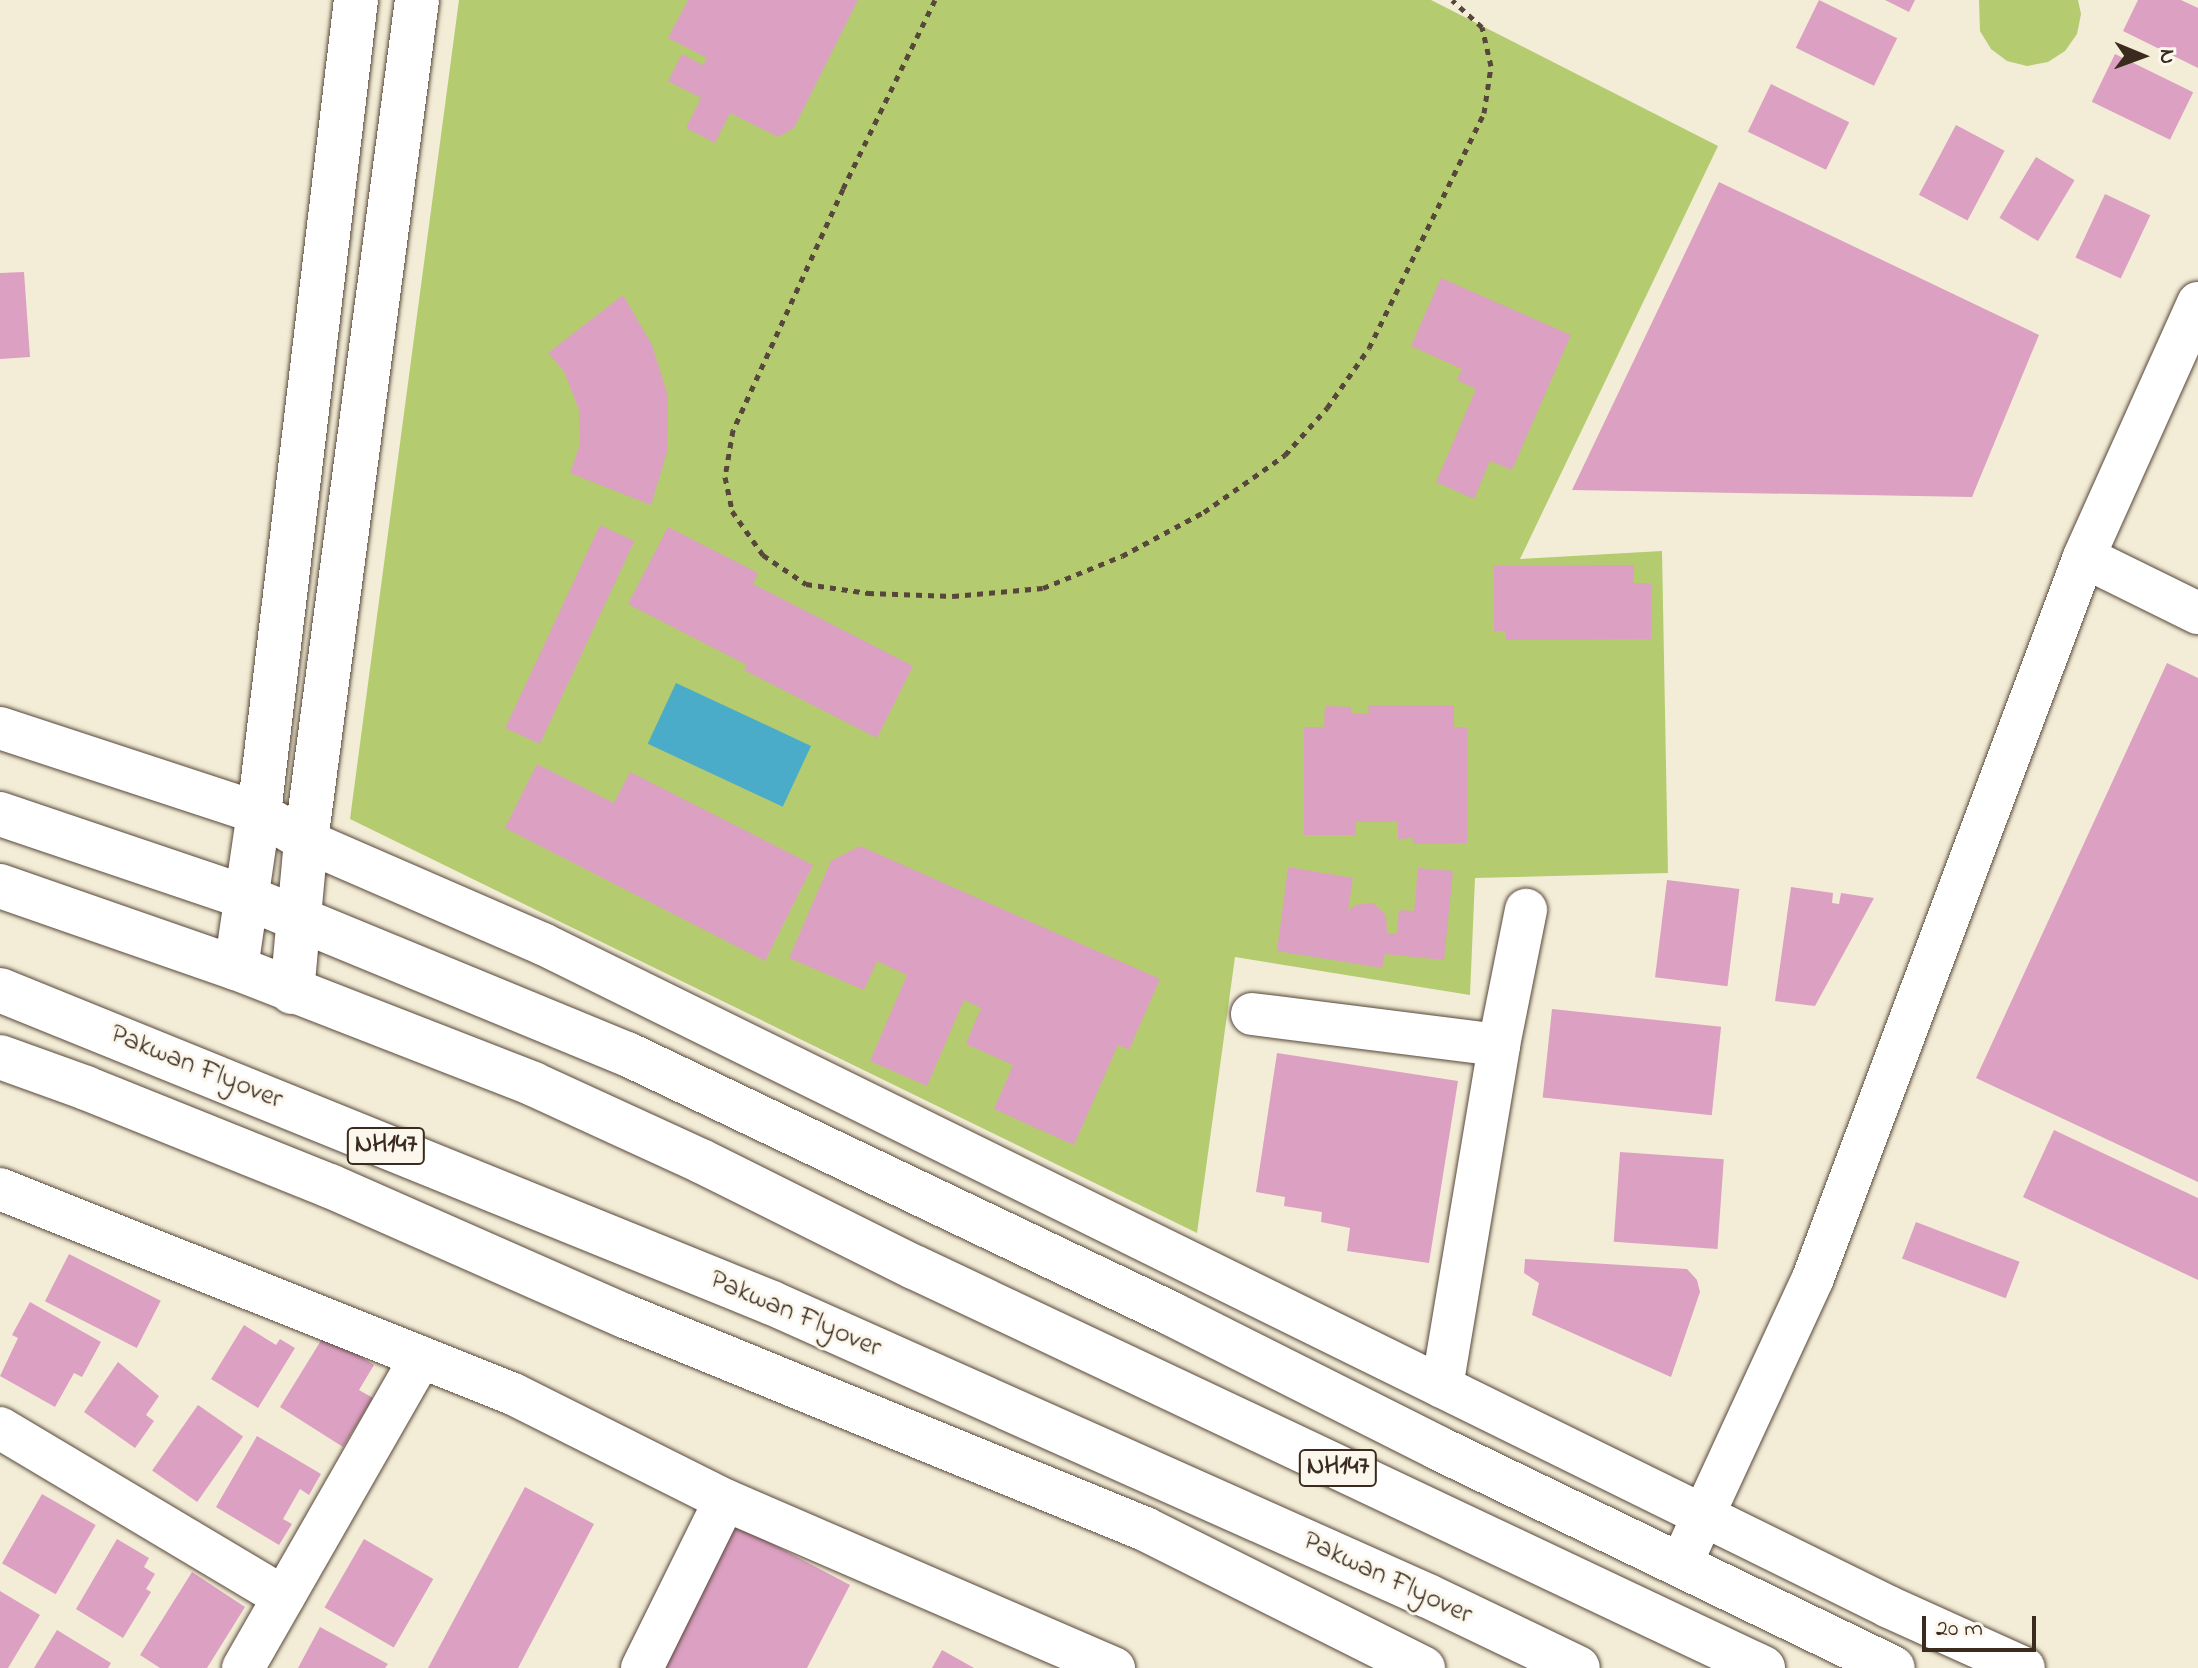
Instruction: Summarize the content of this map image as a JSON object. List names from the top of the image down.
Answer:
{
  "streets": {
    "main road": ["Pakwan Flyover", "NH147"]
  },
  "scale_bar": "20 m",
  "north": "right"
}
